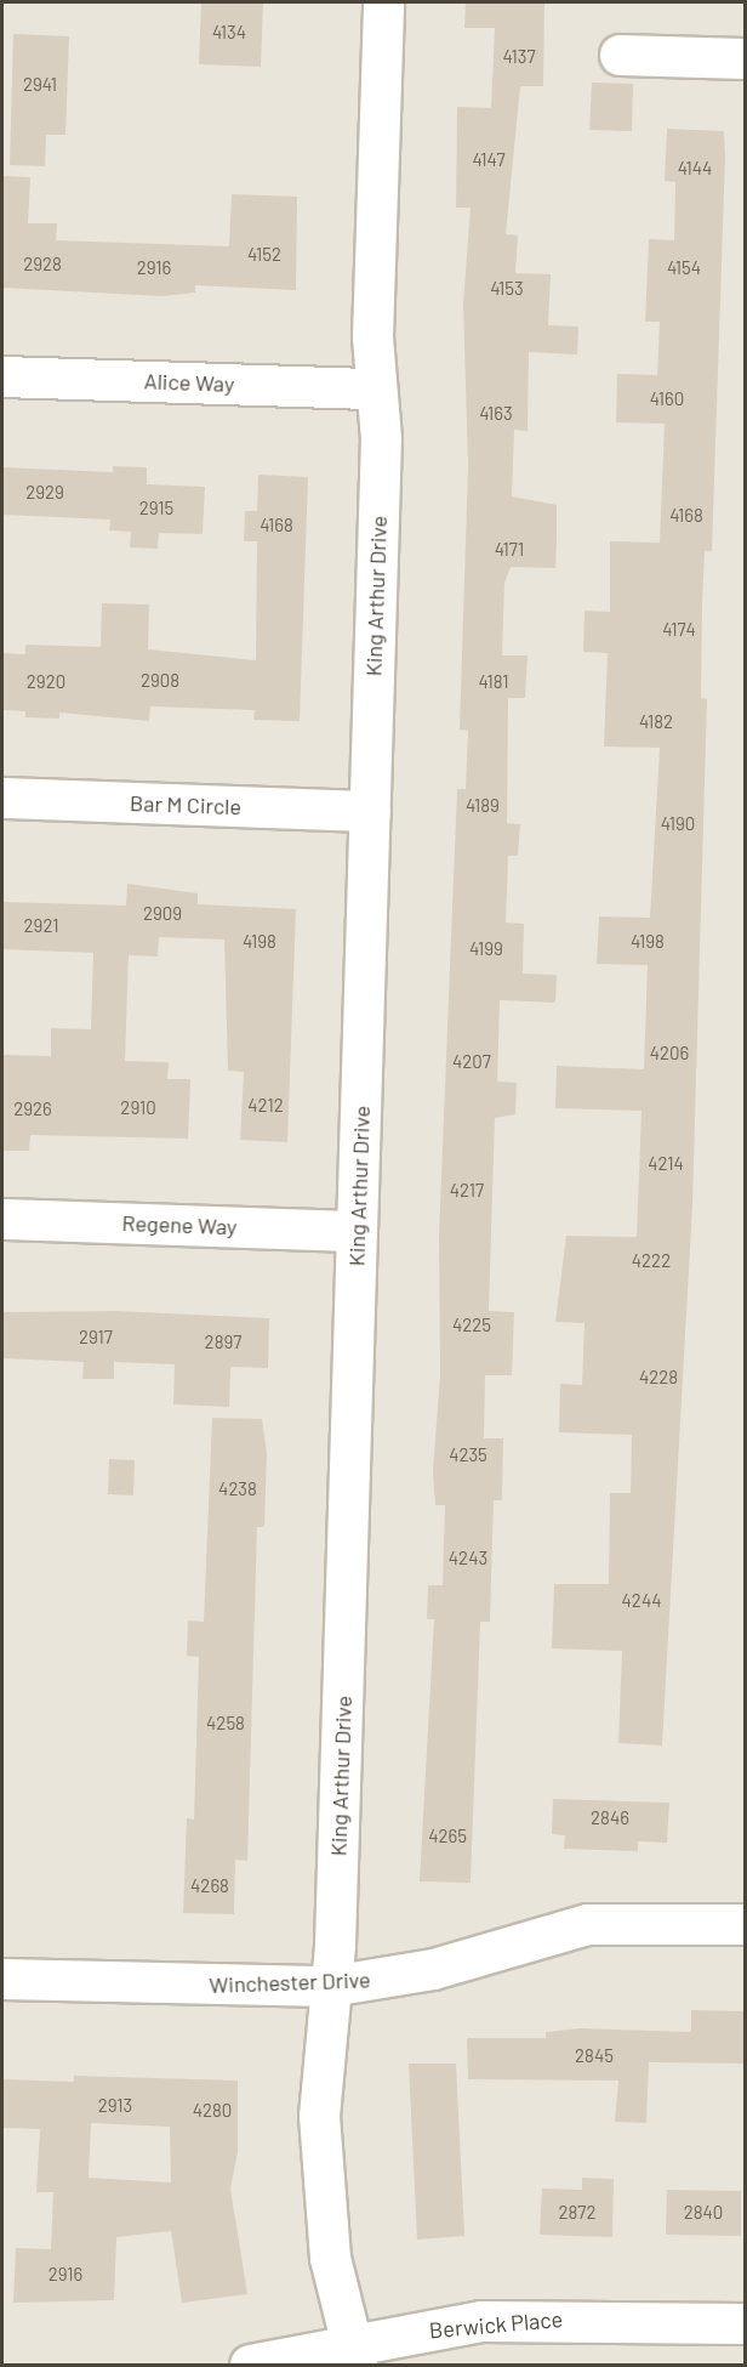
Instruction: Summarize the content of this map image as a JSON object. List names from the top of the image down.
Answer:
{
  "streets": {
    "street": [
      "Alice Way",
      "King Arthur Drive",
      "Bar M Circle",
      "Regene Way",
      "Winchester Drive",
      "Berwick Place"
    ]
  },
  "crossings": [
    ["Alice Way", "King Arthur Drive"],
    ["King Arthur Drive", "Bar M Circle"],
    ["King Arthur Drive", "Regene Way"],
    ["King Arthur Drive", "Winchester Drive"],
    ["King Arthur Drive", "Berwick Place"]
  ],
  "house_numbers": [
    "4134",
    "4137",
    "2941",
    "4147",
    "4144",
    "4152",
    "2928",
    "2916",
    "4154",
    "4153",
    "4160",
    "4163",
    "2929",
    "2915",
    "4168",
    "4168",
    "4171",
    "4174",
    "2908",
    "2920",
    "4181",
    "4182",
    "4189",
    "4190",
    "2909",
    "2921",
    "4198",
    "4198",
    "4199",
    "4206",
    "4207",
    "4212",
    "2910",
    "2926",
    "4214",
    "4217",
    "4222",
    "4225",
    "2917",
    "2897",
    "4228",
    "4235",
    "4238",
    "4243",
    "4244",
    "4258",
    "2846",
    "4265",
    "4268",
    "2845",
    "2913",
    "4280",
    "2872",
    "2840",
    "2916"
  ]
}
